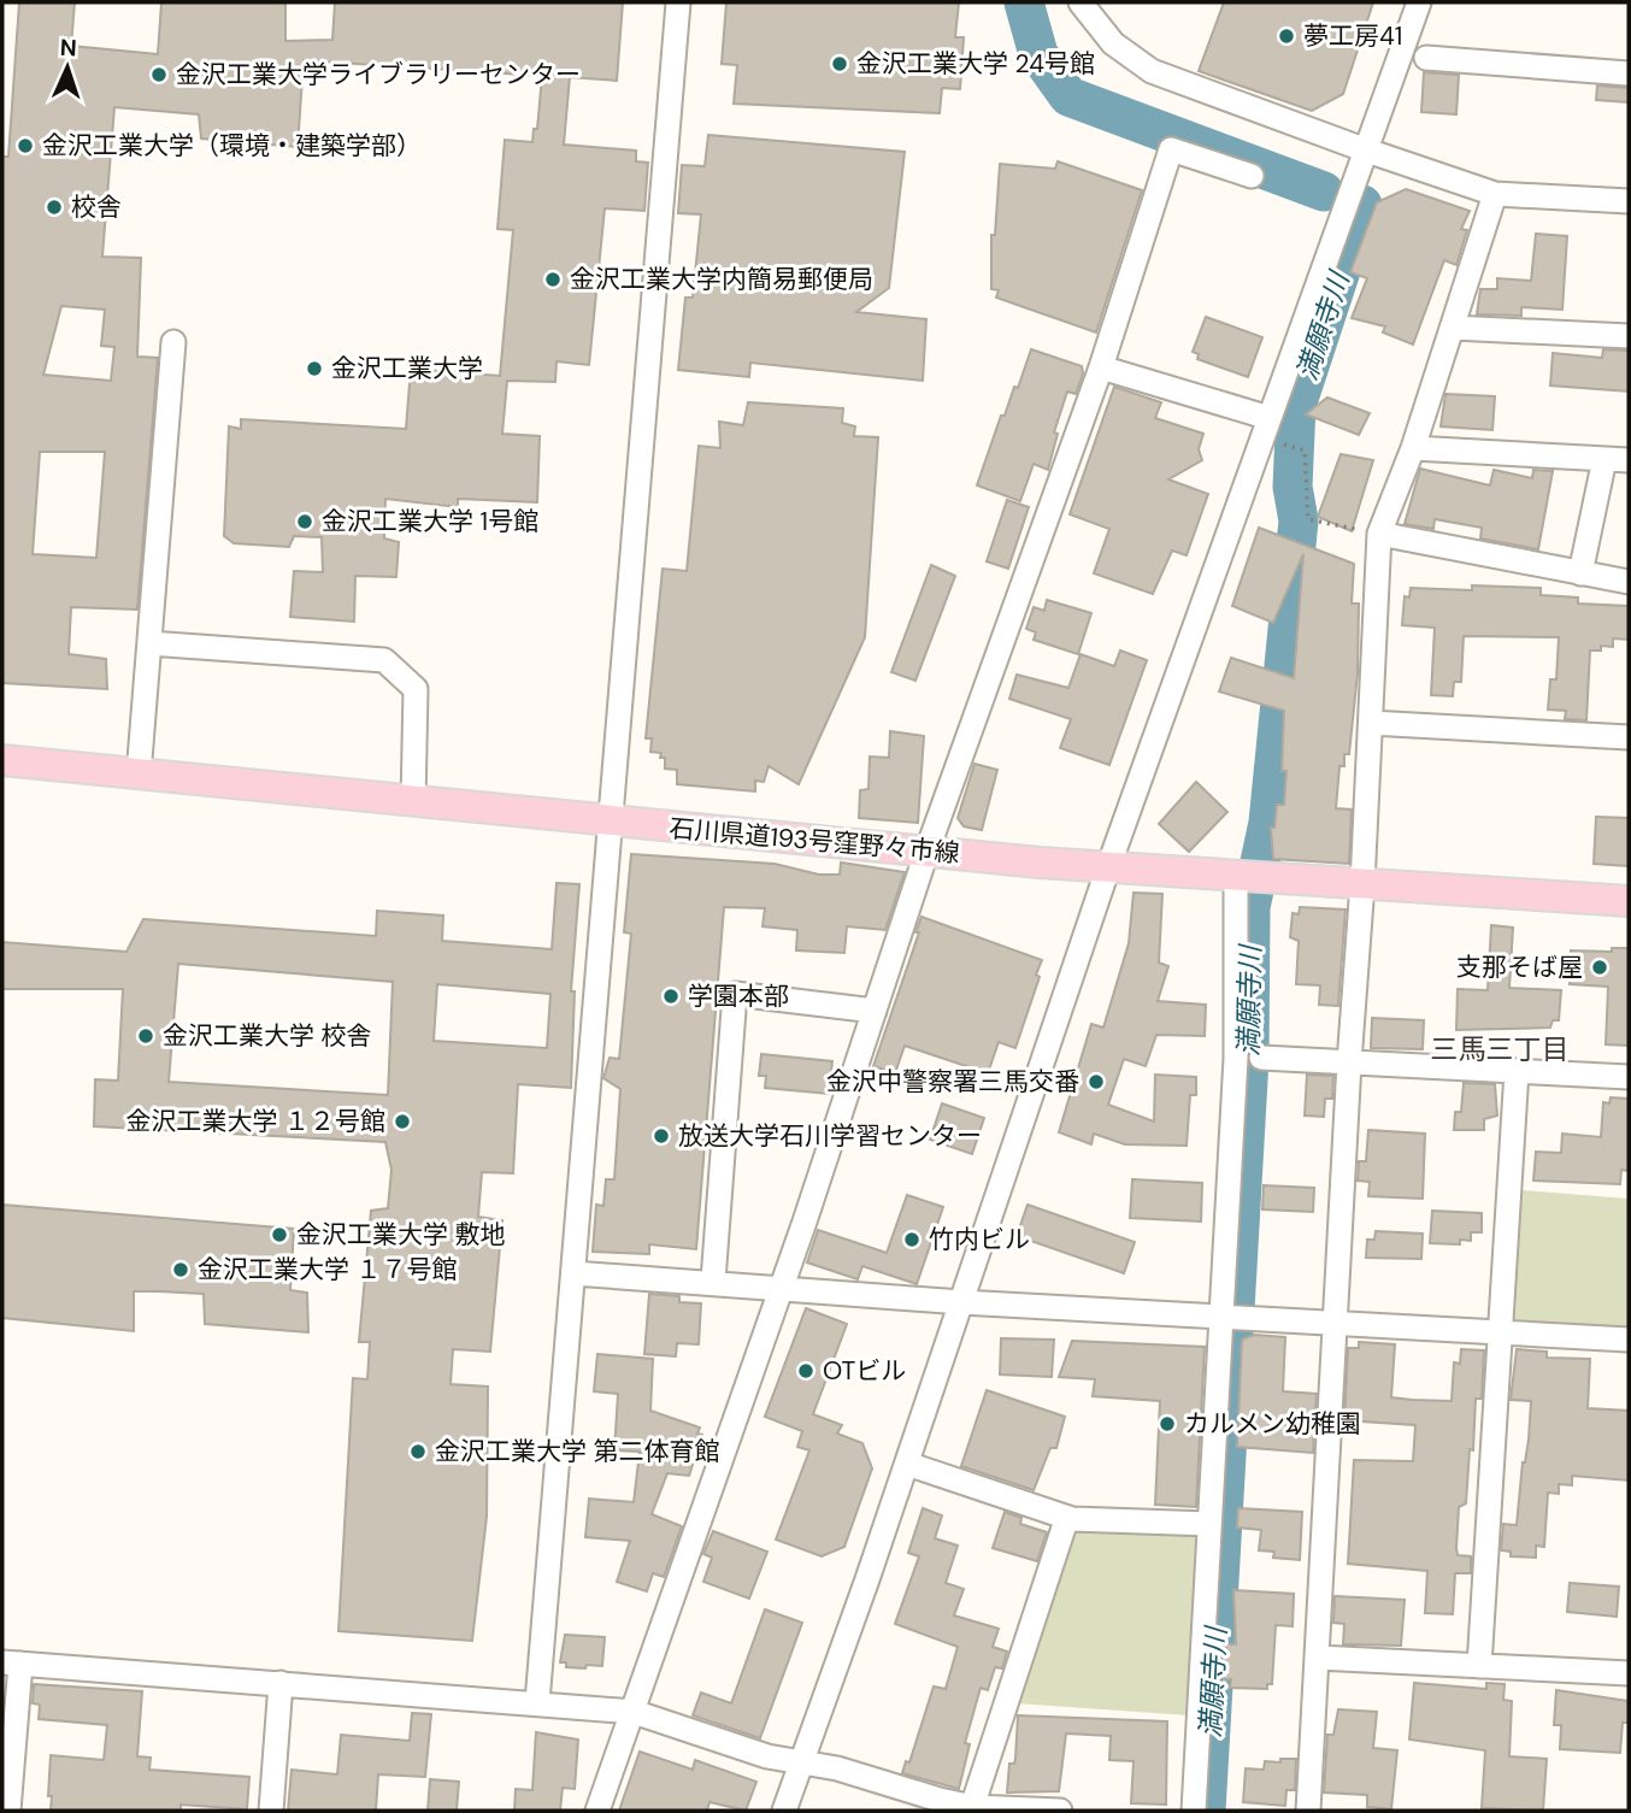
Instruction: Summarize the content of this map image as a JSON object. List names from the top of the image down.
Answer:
{
  "streets": {
    "main road": ["石川県道193号窪野々市線"]
  },
  "districts": ["三馬三丁目"],
  "water": ["満願寺川"],
  "places": [
    "夢工房41",
    "金沢工業大学 24号館",
    "金沢工業大学ライブラリーセンター",
    "金沢工業大学（環境・建築学部）",
    "校舎",
    "金沢工業大学内簡易郵便局",
    "金沢工業大学",
    "金沢工業大学 1号館",
    "支那そば屋",
    "学園本部",
    "金沢工業大学 校舎",
    "金沢中警察署三馬交番",
    "金沢工業大学 １２号館",
    "放送大学石川学習センター",
    "金沢工業大学 敷地",
    "竹内ビル",
    "金沢工業大学 １７号館",
    "OTビル",
    "カルメン幼稚園",
    "金沢工業大学 第二体育館"
  ],
  "north": "top"
}
